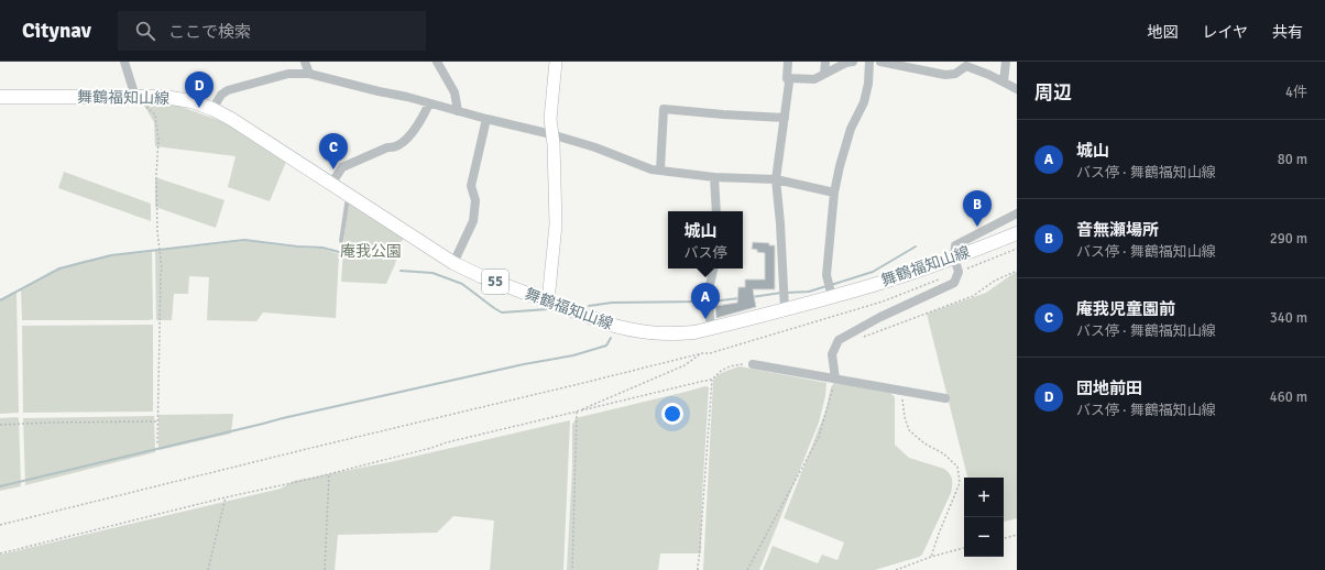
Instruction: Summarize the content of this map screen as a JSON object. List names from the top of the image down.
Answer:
{
  "streets": {
    "main road": ["舞鶴福知山線", "55"]
  },
  "parks": ["庵我公園"],
  "page": {
    "header": "Citynav",
    "search": "ここで検索",
    "nav": ["地図", "レイヤ", "共有"],
    "heading": ["周辺", "4件"],
    "pins": [
      "D",
      "C",
      "B",
      "A"
    ],
    "list": [
      {
        "mark": "A",
        "name": "城山",
        "note": "バス停 · 舞鶴福知山線",
        "value": "80 m"
      },
      {
        "mark": "B",
        "name": "音無瀬場所",
        "note": "バス停 · 舞鶴福知山線",
        "value": "290 m"
      },
      {
        "mark": "C",
        "name": "庵我児童園前",
        "note": "バス停 · 舞鶴福知山線",
        "value": "340 m"
      },
      {
        "mark": "D",
        "name": "団地前田",
        "note": "バス停 · 舞鶴福知山線",
        "value": "460 m"
      }
    ],
    "popup": ["城山", "バス停"],
    "map_buttons": ["+", "−"]
  }
}
